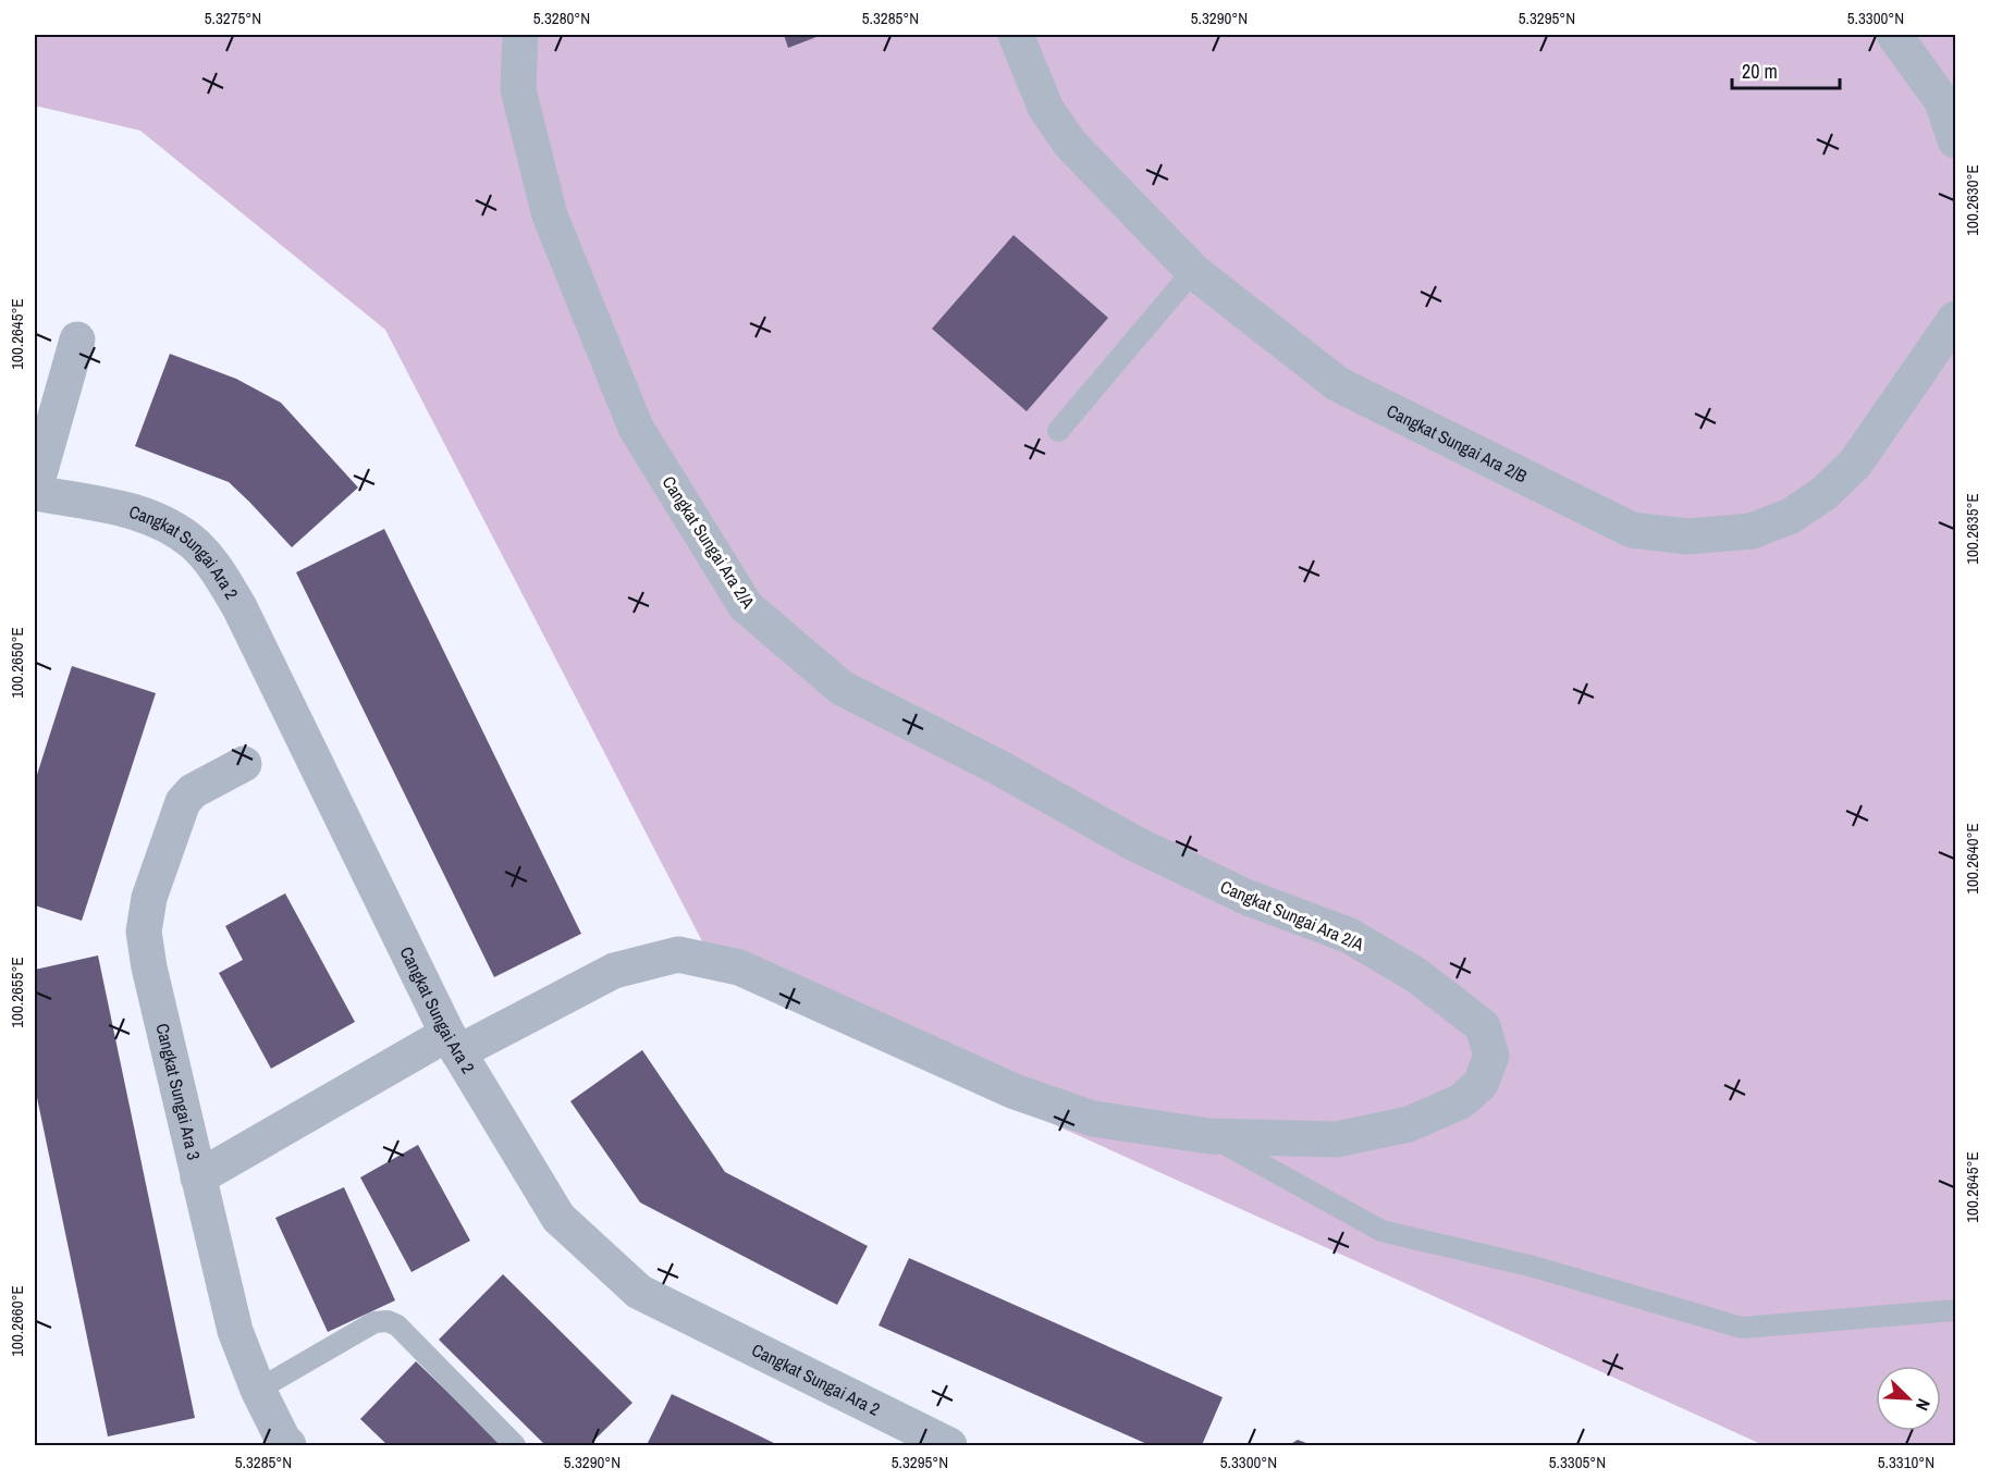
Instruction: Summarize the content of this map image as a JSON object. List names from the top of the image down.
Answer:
{
  "streets": {
    "street": [
      "Cangkat Sungai Ara 2/B",
      "Cangkat Sungai Ara 2/A",
      "Cangkat Sungai Ara 2",
      "Cangkat Sungai Ara 3"
    ]
  },
  "crossings": [
    ["Cangkat Sungai Ara 2/A", "Cangkat Sungai Ara 2"],
    ["Cangkat Sungai Ara 2/A", "Cangkat Sungai Ara 3"]
  ],
  "scale_bar": "20 m",
  "north": "bottom right",
  "coordinates": [
    "5.3275°N",
    "5.3280°N",
    "5.3285°N",
    "5.3290°N",
    "5.3295°N",
    "5.3300°N",
    "100.2630°E",
    "100.2645°E",
    "100.2635°E",
    "100.2650°E",
    "100.2640°E",
    "100.2655°E",
    "100.2660°E",
    "5.3305°N",
    "5.3310°N"
  ]
}
